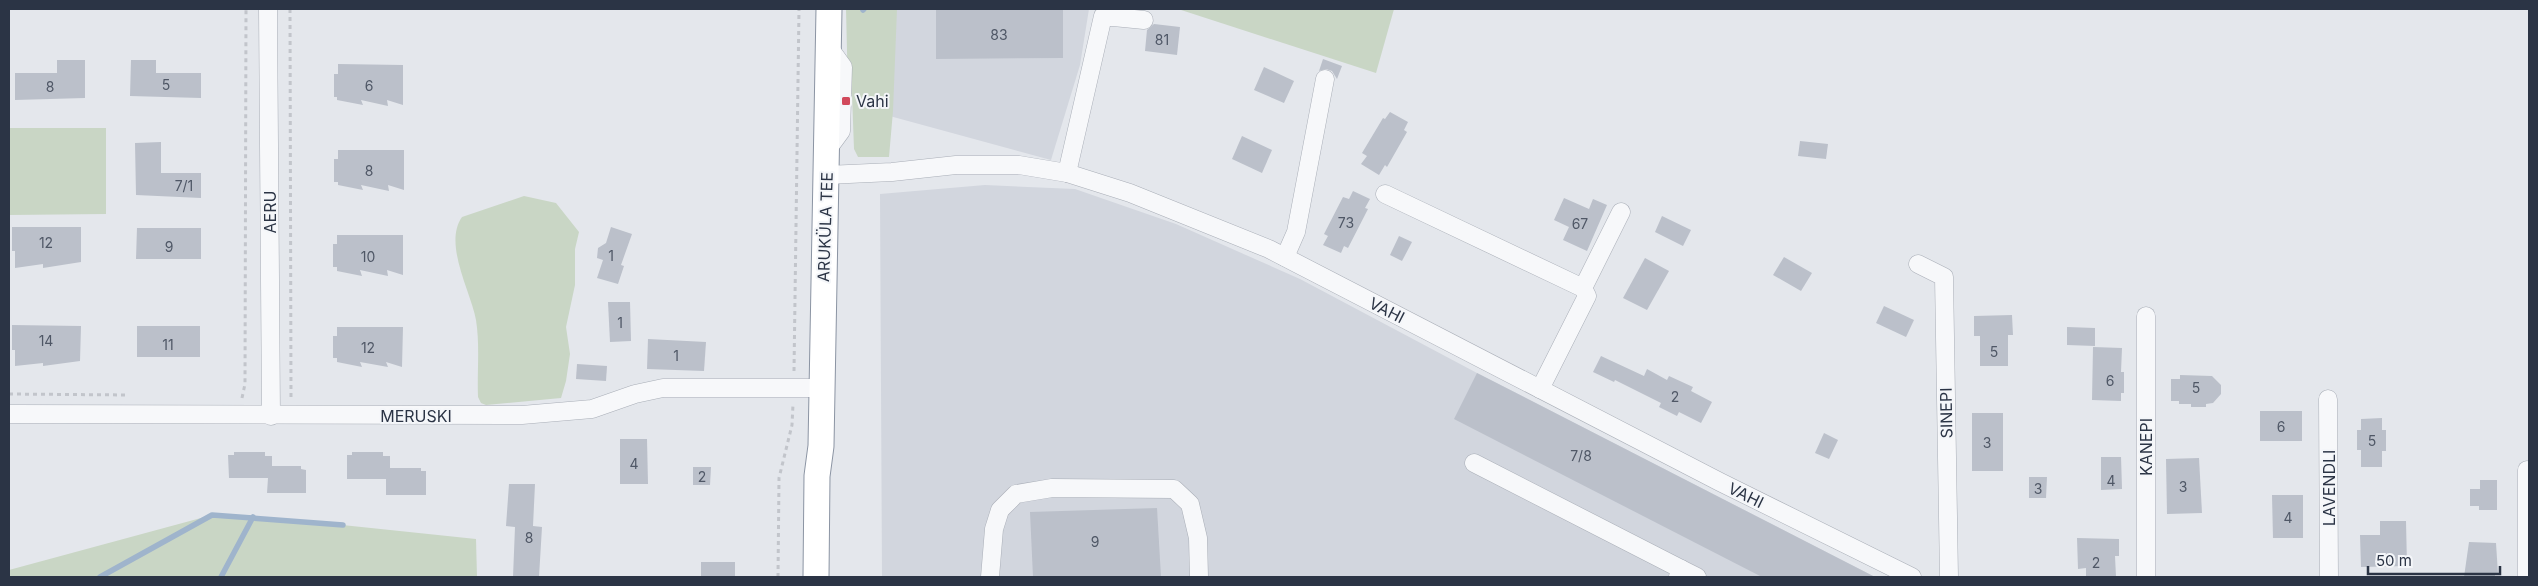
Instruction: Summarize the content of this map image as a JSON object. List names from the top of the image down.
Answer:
{
  "streets": {
    "highway": ["ARUKÜLA TEE"],
    "street": [
      "AERU",
      "VAHI",
      "SINEPI",
      "MERUSKI",
      "KANEPI",
      "LAVENDLI"
    ]
  },
  "crossings": [
    ["AERU", "MERUSKI"],
    ["ARUKÜLA TEE", "VAHI"],
    ["ARUKÜLA TEE", "MERUSKI"]
  ],
  "places": {
    "transit": ["Vahi"]
  },
  "house_numbers": [
    "83",
    "81",
    "5",
    "6",
    "8",
    "8",
    "7/1",
    "73",
    "67",
    "12",
    "9",
    "1",
    "10",
    "1",
    "14",
    "11",
    "12",
    "5",
    "1",
    "6",
    "5",
    "2",
    "6",
    "5",
    "3",
    "7/8",
    "4",
    "2",
    "4",
    "3",
    "3",
    "4",
    "8",
    "9",
    "2"
  ],
  "scale_bar": "50 m"
}
